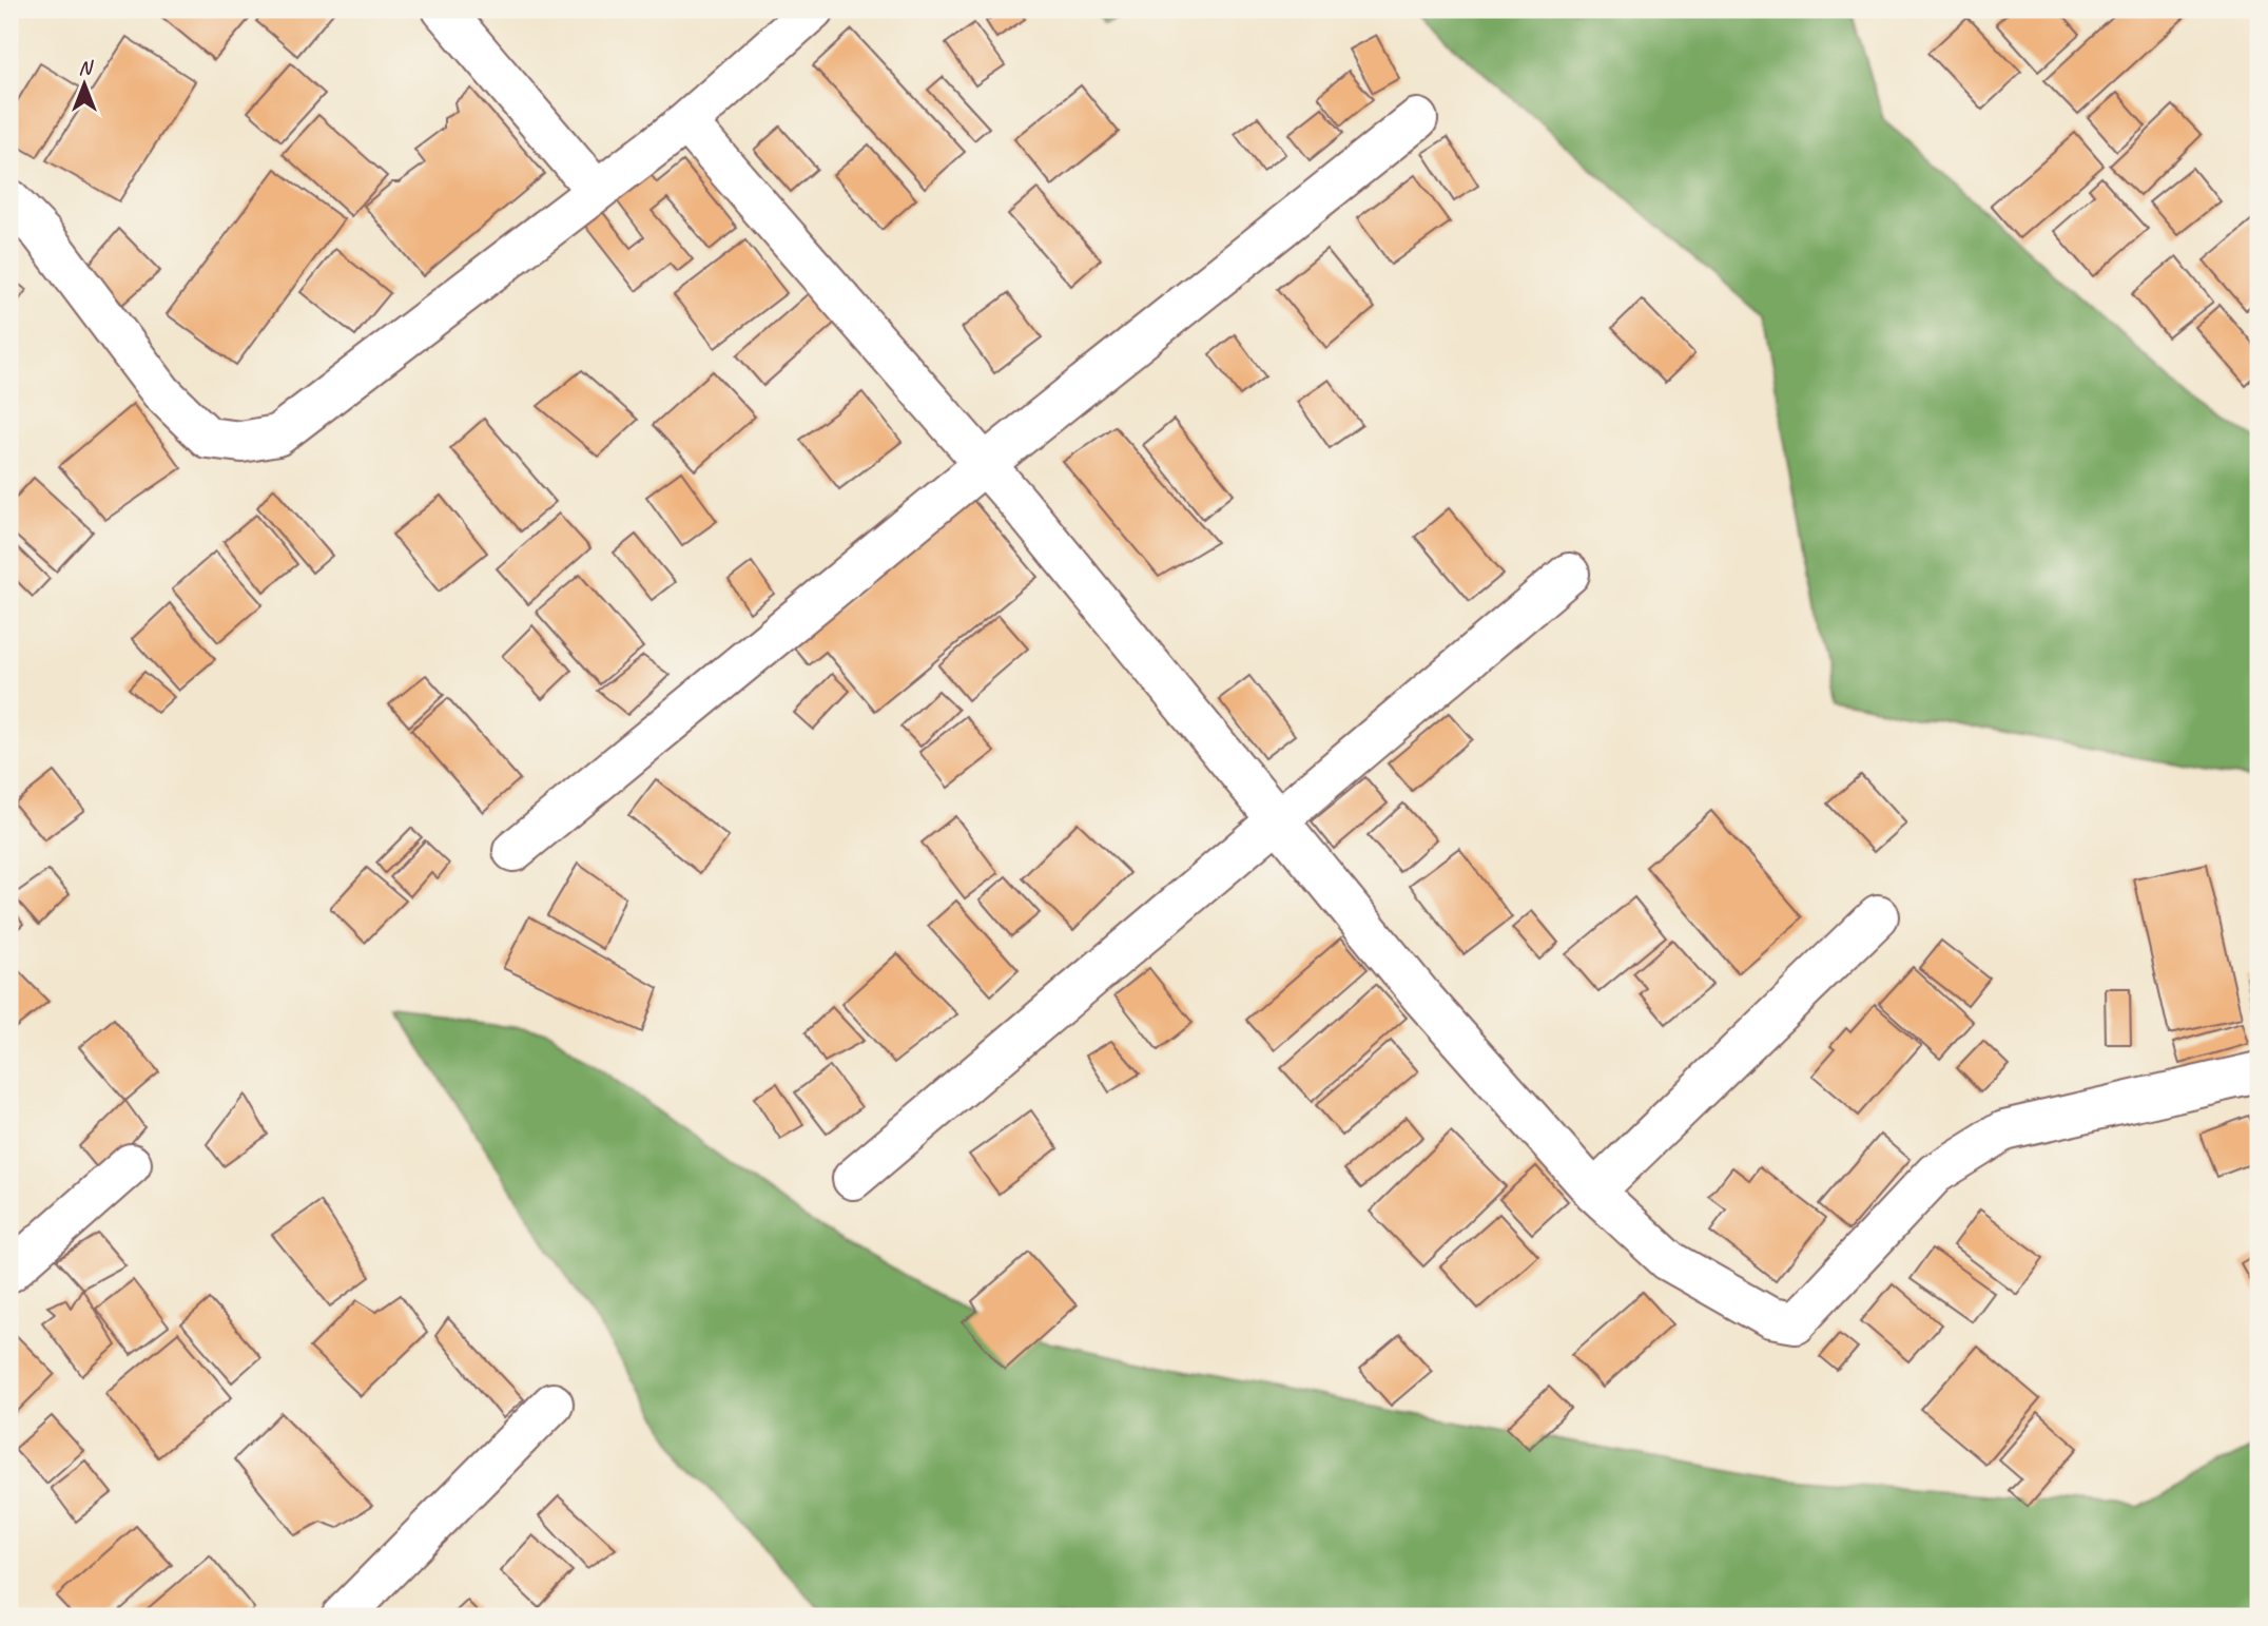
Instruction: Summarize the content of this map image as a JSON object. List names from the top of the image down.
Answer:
{
  "north": "top"
}
